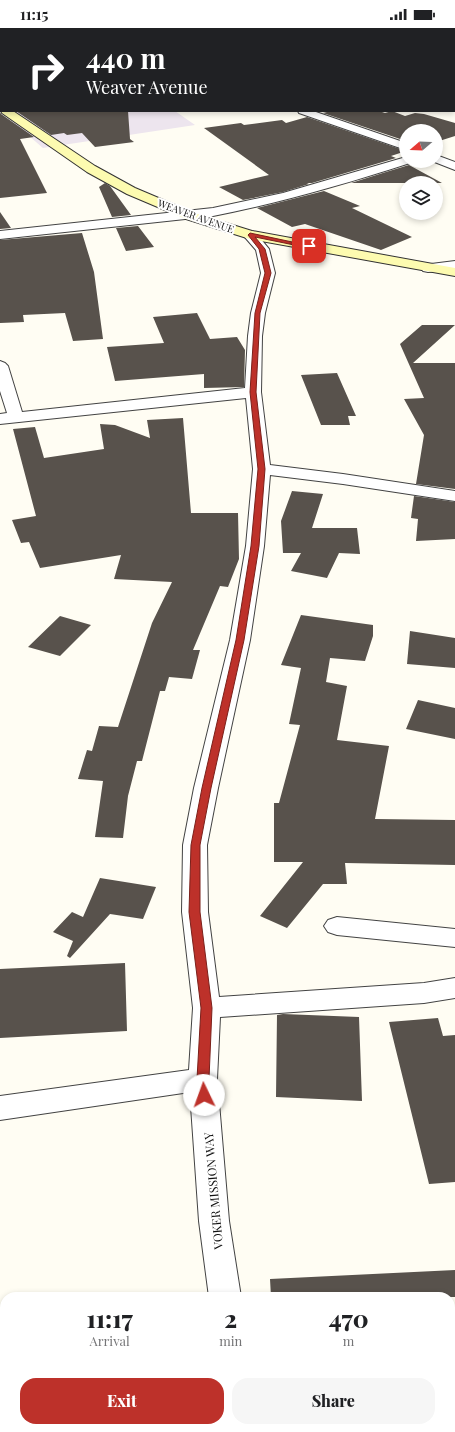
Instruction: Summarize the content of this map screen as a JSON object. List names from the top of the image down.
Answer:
{
  "streets": {
    "street": ["WEAVER AVENUE", "VOKER MISSION WAY"]
  },
  "crossings": [
    ["WEAVER AVENUE", "VOKER MISSION WAY"]
  ],
  "north": "left",
  "page": {
    "status": "11:15",
    "turn": ["440 m", "Weaver Avenue"],
    "eta": [
      "11:17",
      "Arrival",
      "2",
      "min",
      "470",
      "m"
    ],
    "buttons": ["Exit", "Share"]
  }
}
